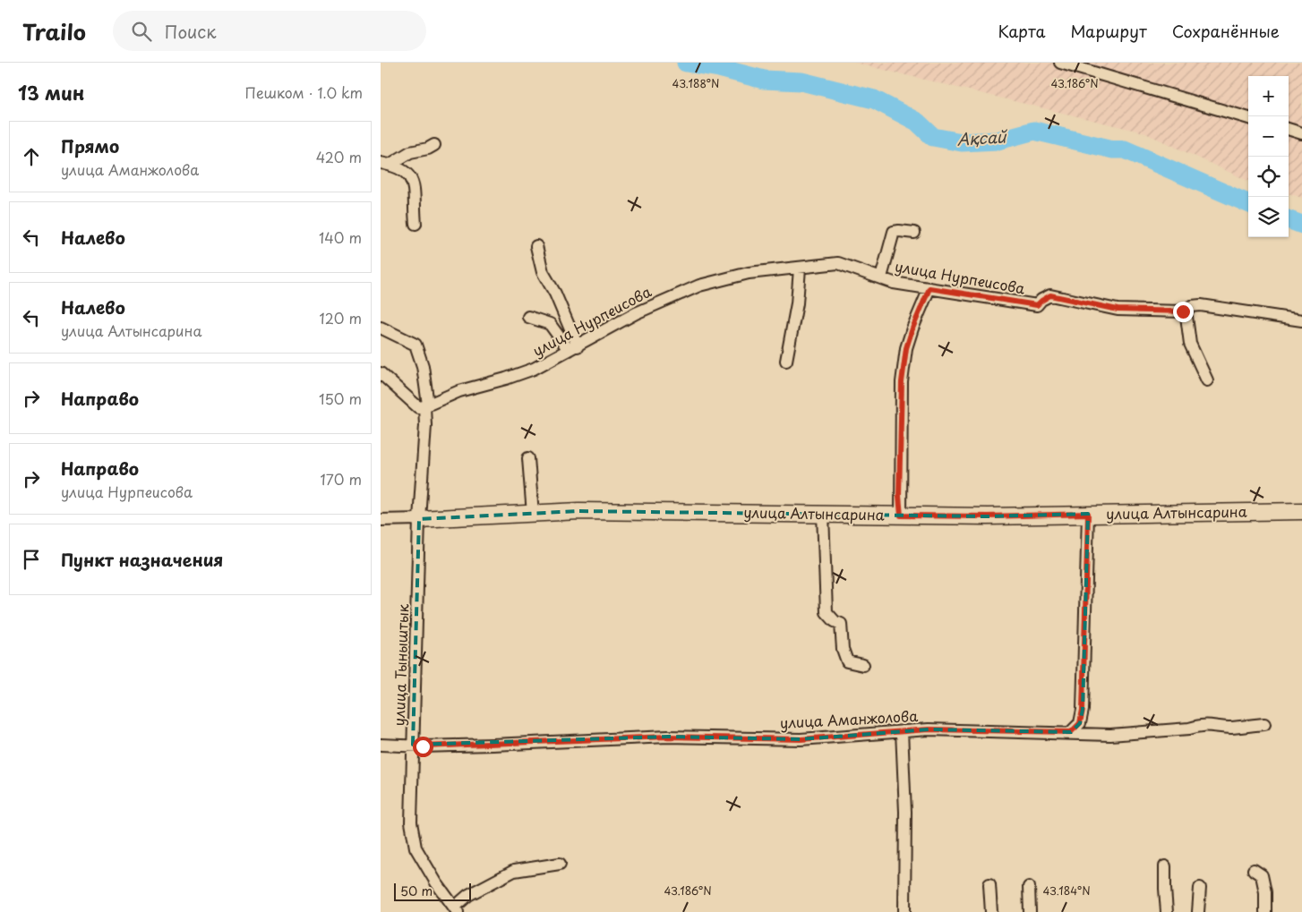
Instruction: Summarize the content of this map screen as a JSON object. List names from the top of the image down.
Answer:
{
  "streets": {
    "street": [
      "улица Нурпеисова",
      "улица Алтынсарина",
      "улица Тыныштык",
      "улица Аманжолова"
    ]
  },
  "crossings": [
    ["улица Нурпеисова", "улица Тыныштык"],
    ["улица Алтынсарина", "улица Тыныштык"],
    ["улица Тыныштык", "улица Аманжолова"]
  ],
  "water": ["Ақсай"],
  "scale_bar": "50 m",
  "page": {
    "header": "Trailo",
    "search": "Поиск",
    "nav": ["Карта", "Маршрут", "Сохранённые"],
    "heading": ["13 мин", "Пешком · 1.0 km"],
    "map_buttons": ["+", "−"],
    "list": [
      ["Прямо", "улица Аманжолова", "420 m"],
      ["Налево", "140 m"],
      ["Налево", "улица Алтынсарина", "120 m"],
      ["Направо", "150 m"],
      ["Направо", "улица Нурпеисова", "170 m"],
      "Пункт назначения"
    ],
    "scale": "50 m"
  },
  "coordinates": ["43.188°N", "43.186°N", "43.184°N"]
}
